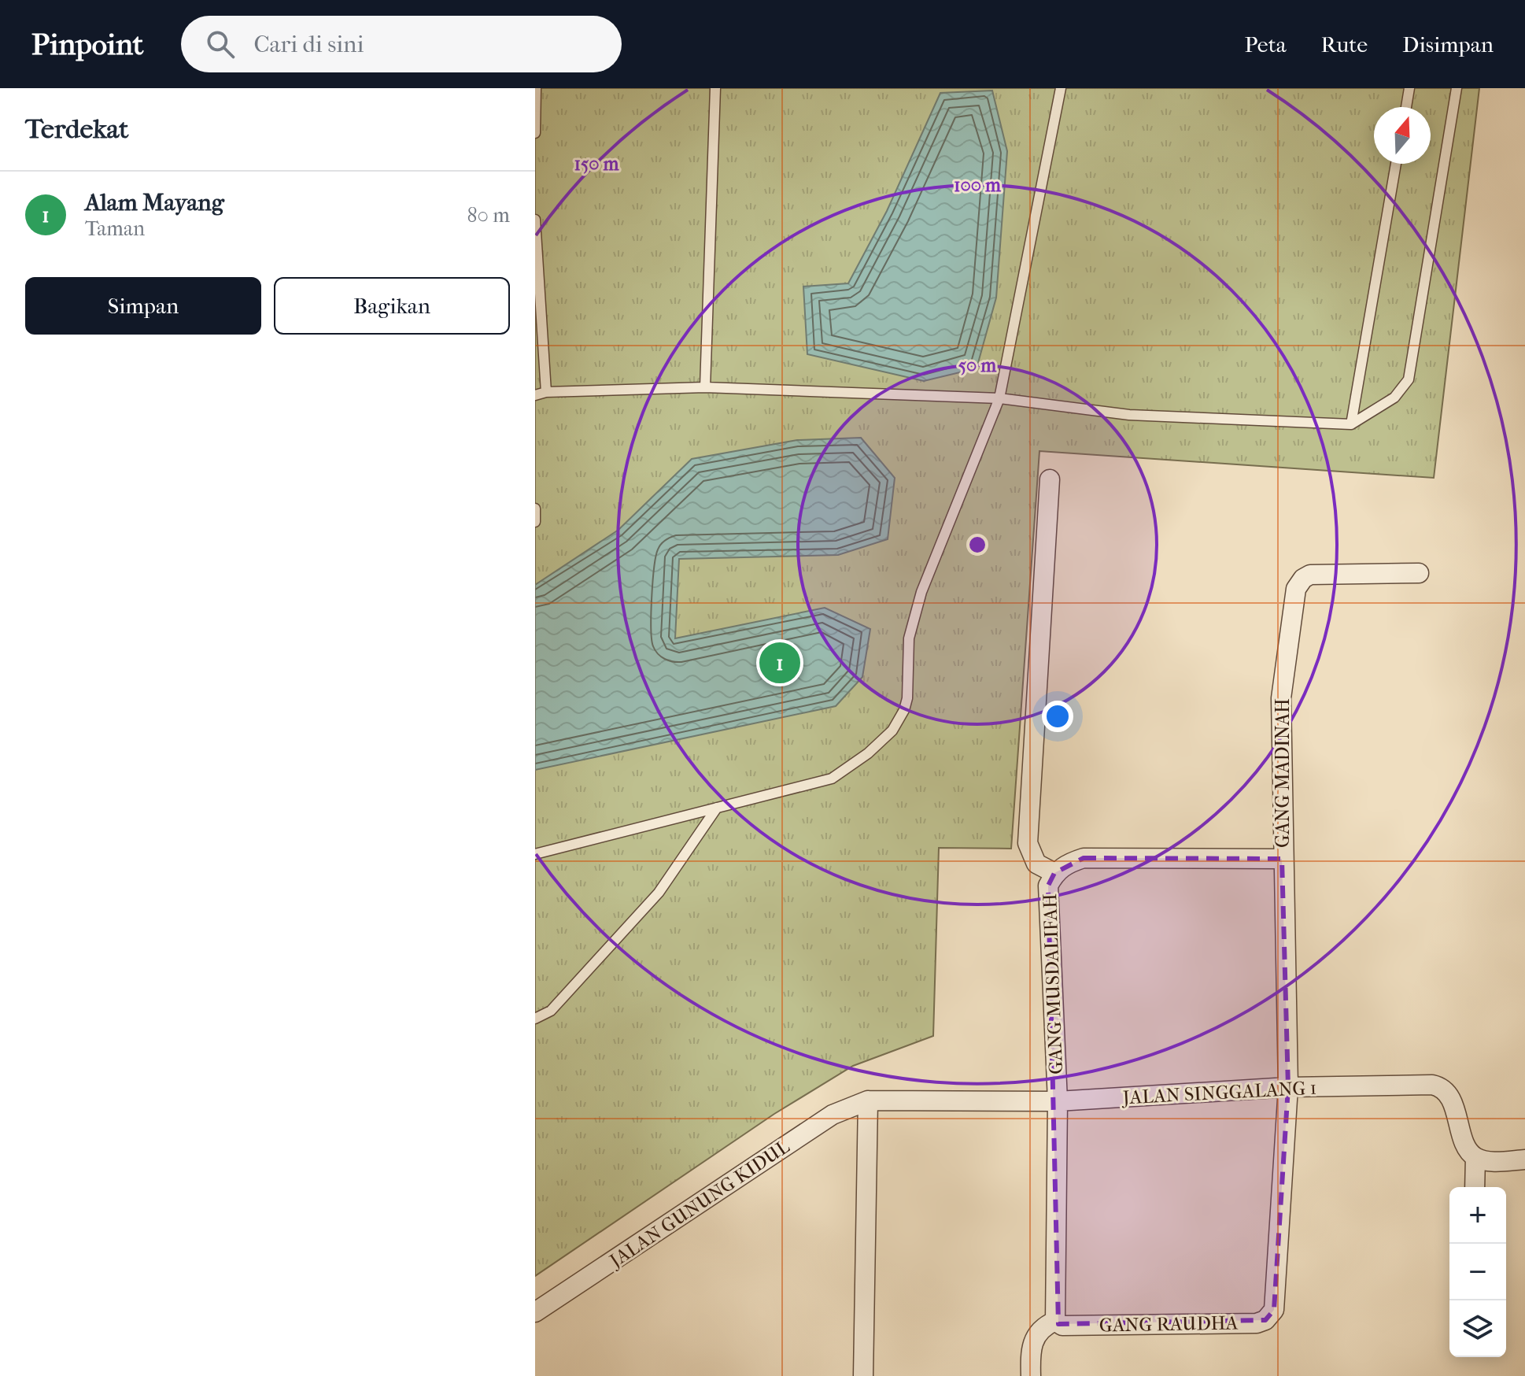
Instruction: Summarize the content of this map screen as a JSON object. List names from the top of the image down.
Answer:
{
  "streets": {
    "street": [
      "GANG MADINAH",
      "GANG MUSDALIFAH",
      "JALAN SINGGALANG 1",
      "JALAN GUNUNG KIDUL",
      "GANG RAUDHA"
    ]
  },
  "crossings": [
    ["GANG MADINAH", "GANG MUSDALIFAH"],
    ["GANG MADINAH", "JALAN SINGGALANG 1"],
    ["GANG MADINAH", "GANG RAUDHA"],
    ["GANG MUSDALIFAH", "JALAN SINGGALANG 1"],
    ["JALAN SINGGALANG 1", "JALAN GUNUNG KIDUL"],
    ["JALAN SINGGALANG 1", "GANG RAUDHA"]
  ],
  "north": "top",
  "page": {
    "header": "Pinpoint",
    "search": "Cari di sini",
    "nav": ["Peta", "Rute", "Disimpan"],
    "heading": "Terdekat",
    "list": [
      {
        "mark": "1",
        "name": "Alam Mayang",
        "note": "Taman",
        "value": "80 m"
      }
    ],
    "buttons": ["Simpan", "Bagikan"],
    "pins": "1",
    "map_buttons": ["+", "−"]
  },
  "rings": ["150 m", "100 m", "50 m"]
}
